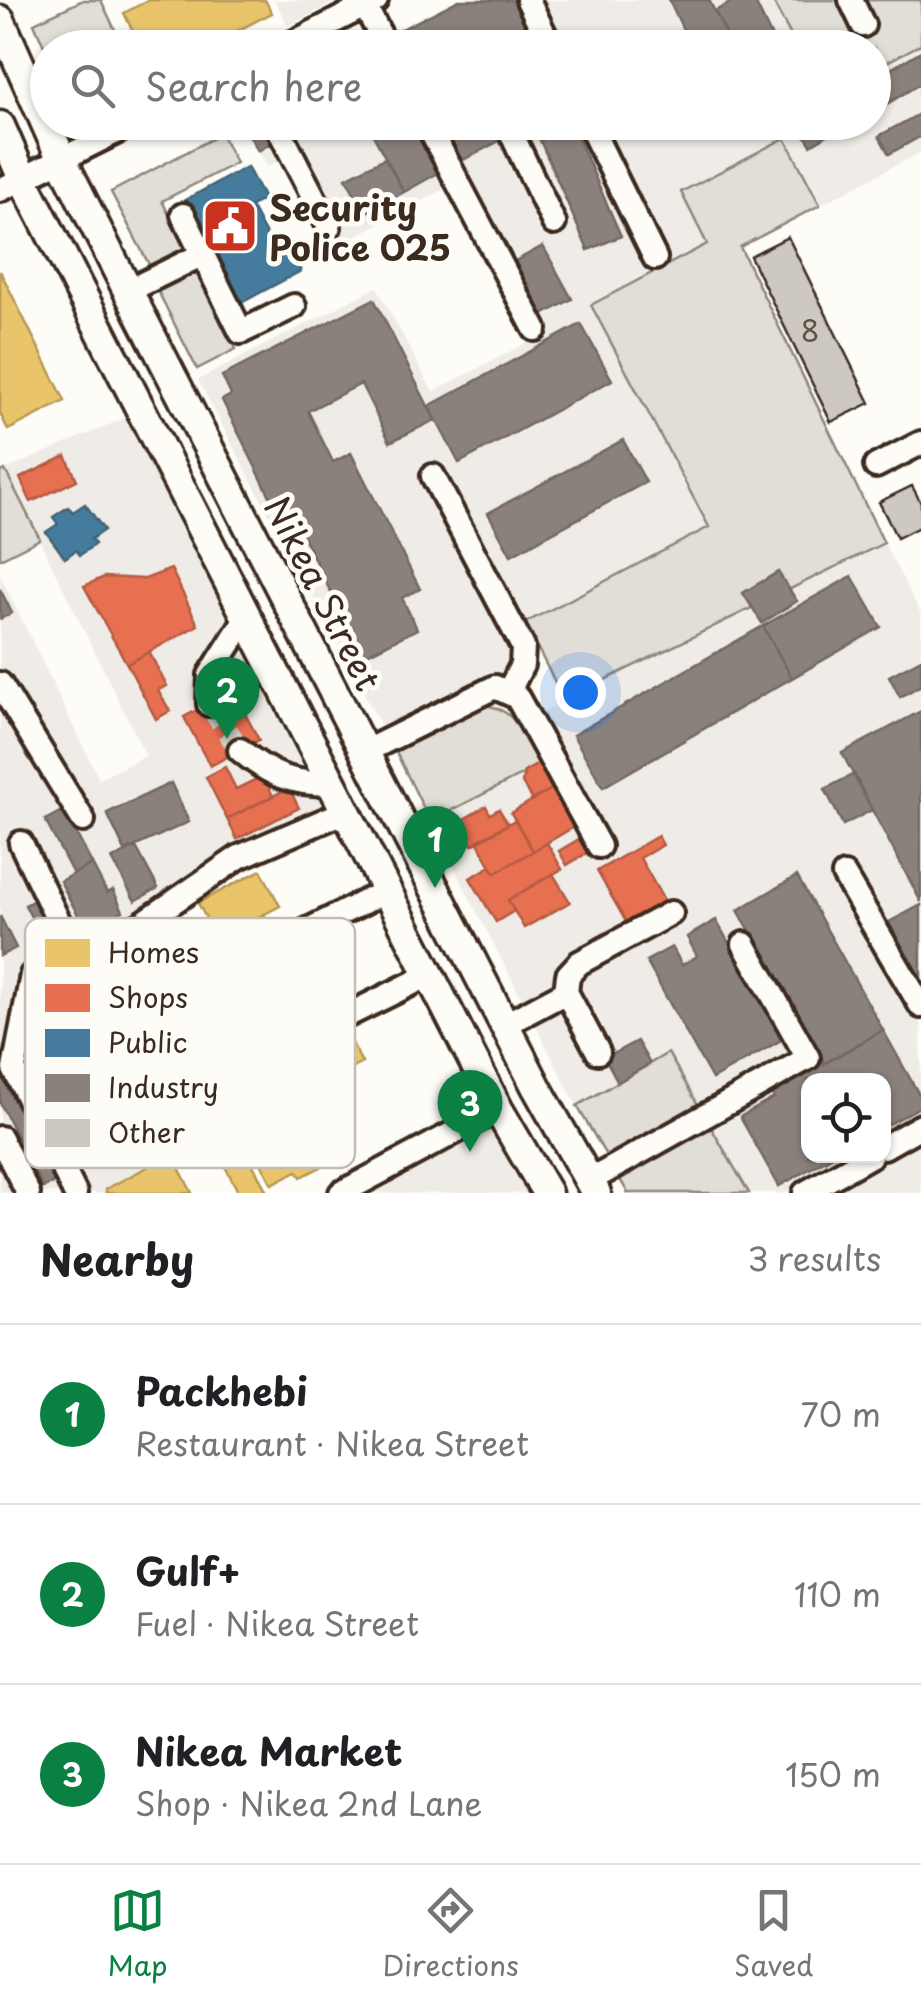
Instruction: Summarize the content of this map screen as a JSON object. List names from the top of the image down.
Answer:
{
  "streets": {
    "main road": ["Nikea Street"]
  },
  "places": {
    "public building": ["Security Police 025"]
  },
  "house_numbers": ["8"],
  "legend": [
    "Homes",
    "Shops",
    "Public",
    "Industry",
    "Other"
  ],
  "page": {
    "search": "Search here",
    "pins": ["2", "1", "3"],
    "heading": ["Nearby", "3 results"],
    "list": [
      {
        "mark": "1",
        "name": "Packhebi",
        "note": "Restaurant · Nikea Street",
        "value": "70 m"
      },
      {
        "mark": "2",
        "name": "Gulf+",
        "note": "Fuel · Nikea Street",
        "value": "110 m"
      },
      {
        "mark": "3",
        "name": "Nikea Market",
        "note": "Shop · Nikea 2nd Lane",
        "value": "150 m"
      }
    ],
    "nav": ["Map", "Directions", "Saved"]
  }
}
